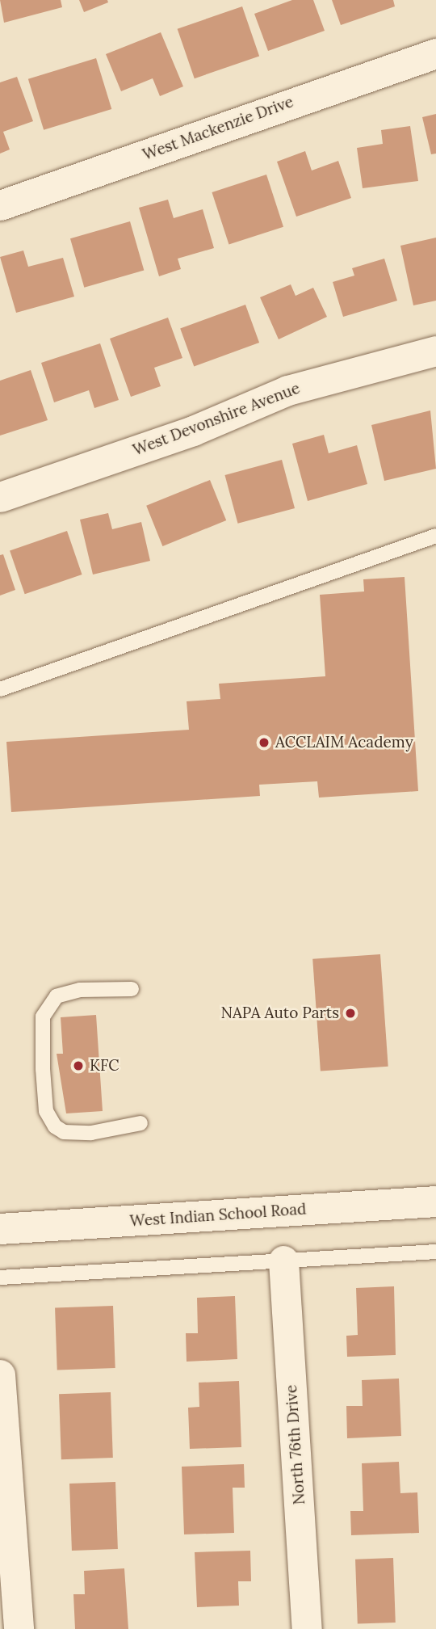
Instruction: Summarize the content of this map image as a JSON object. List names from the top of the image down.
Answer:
{
  "streets": {
    "main road": ["West Indian School Road"],
    "street": ["West Mackenzie Drive", "West Devonshire Avenue", "North 76th Drive"]
  },
  "places": ["ACCLAIM Academy", "NAPA Auto Parts", "KFC"]
}
